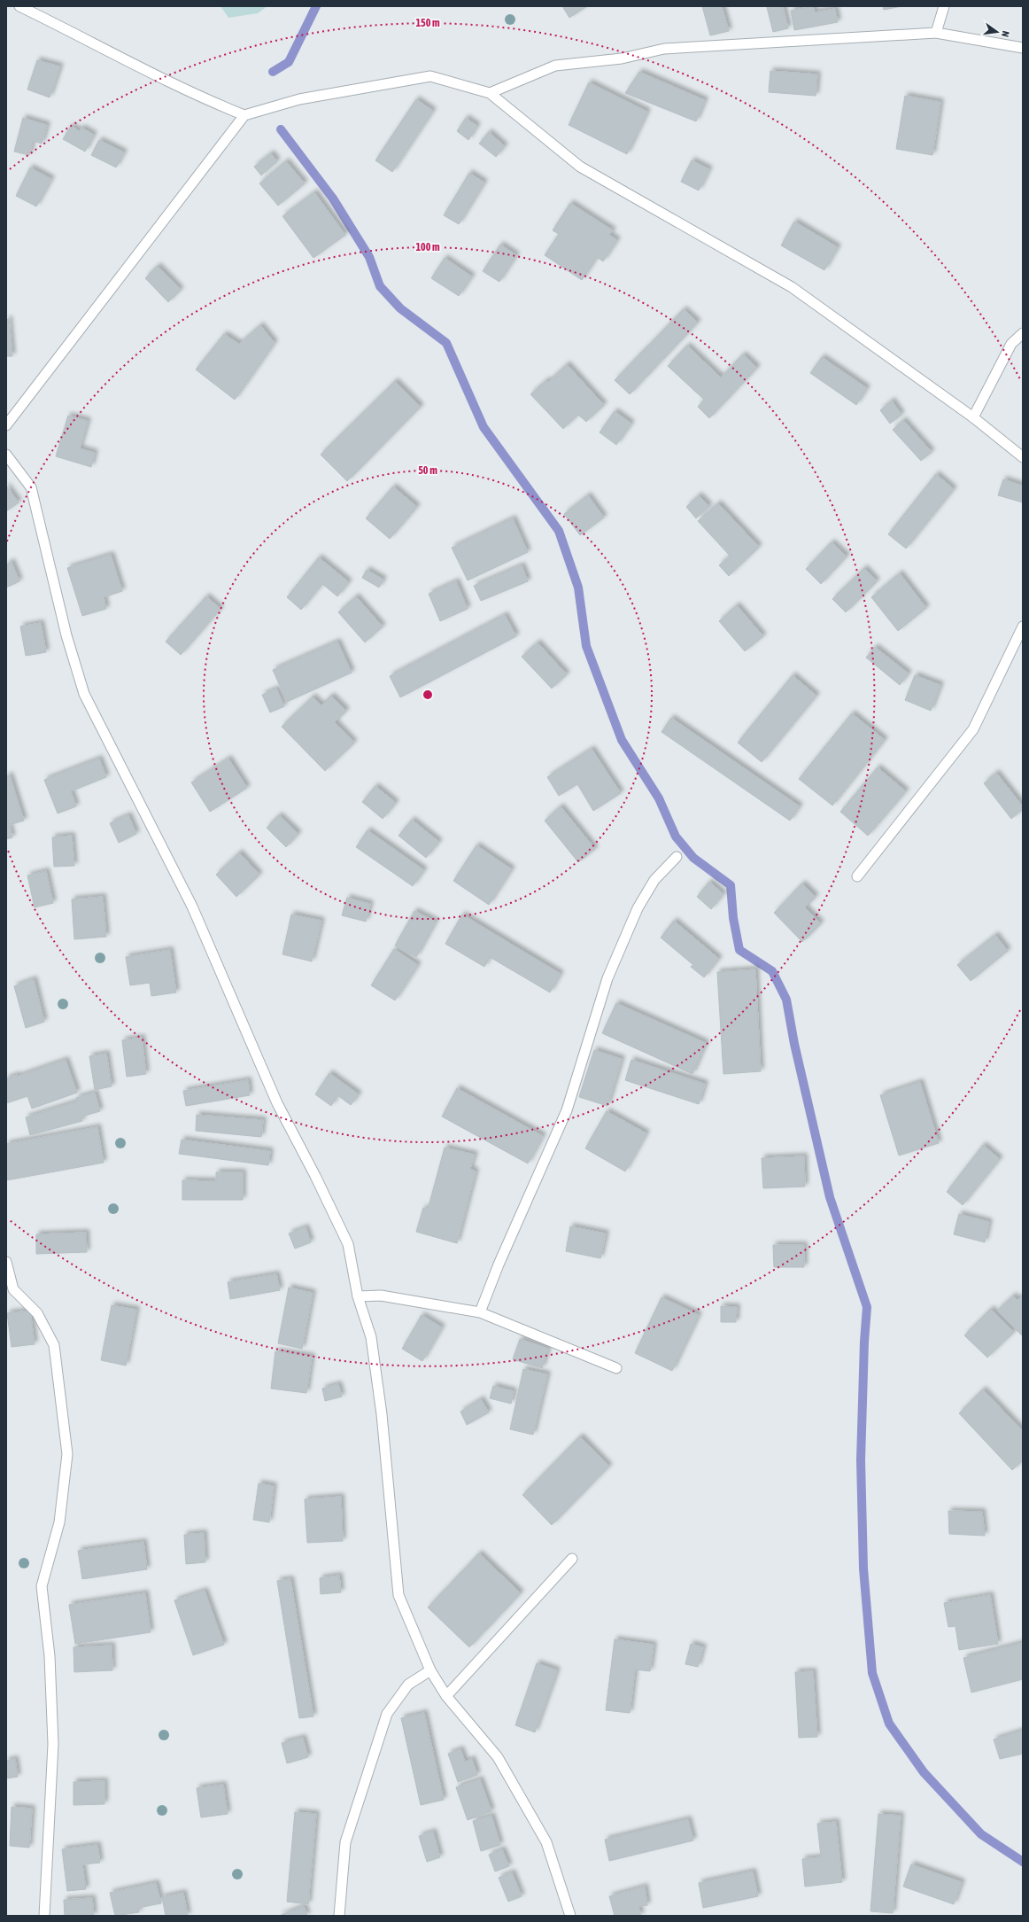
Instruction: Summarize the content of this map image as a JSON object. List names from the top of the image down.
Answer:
{
  "north": "right",
  "rings": ["150 m", "100 m", "50 m"]
}
